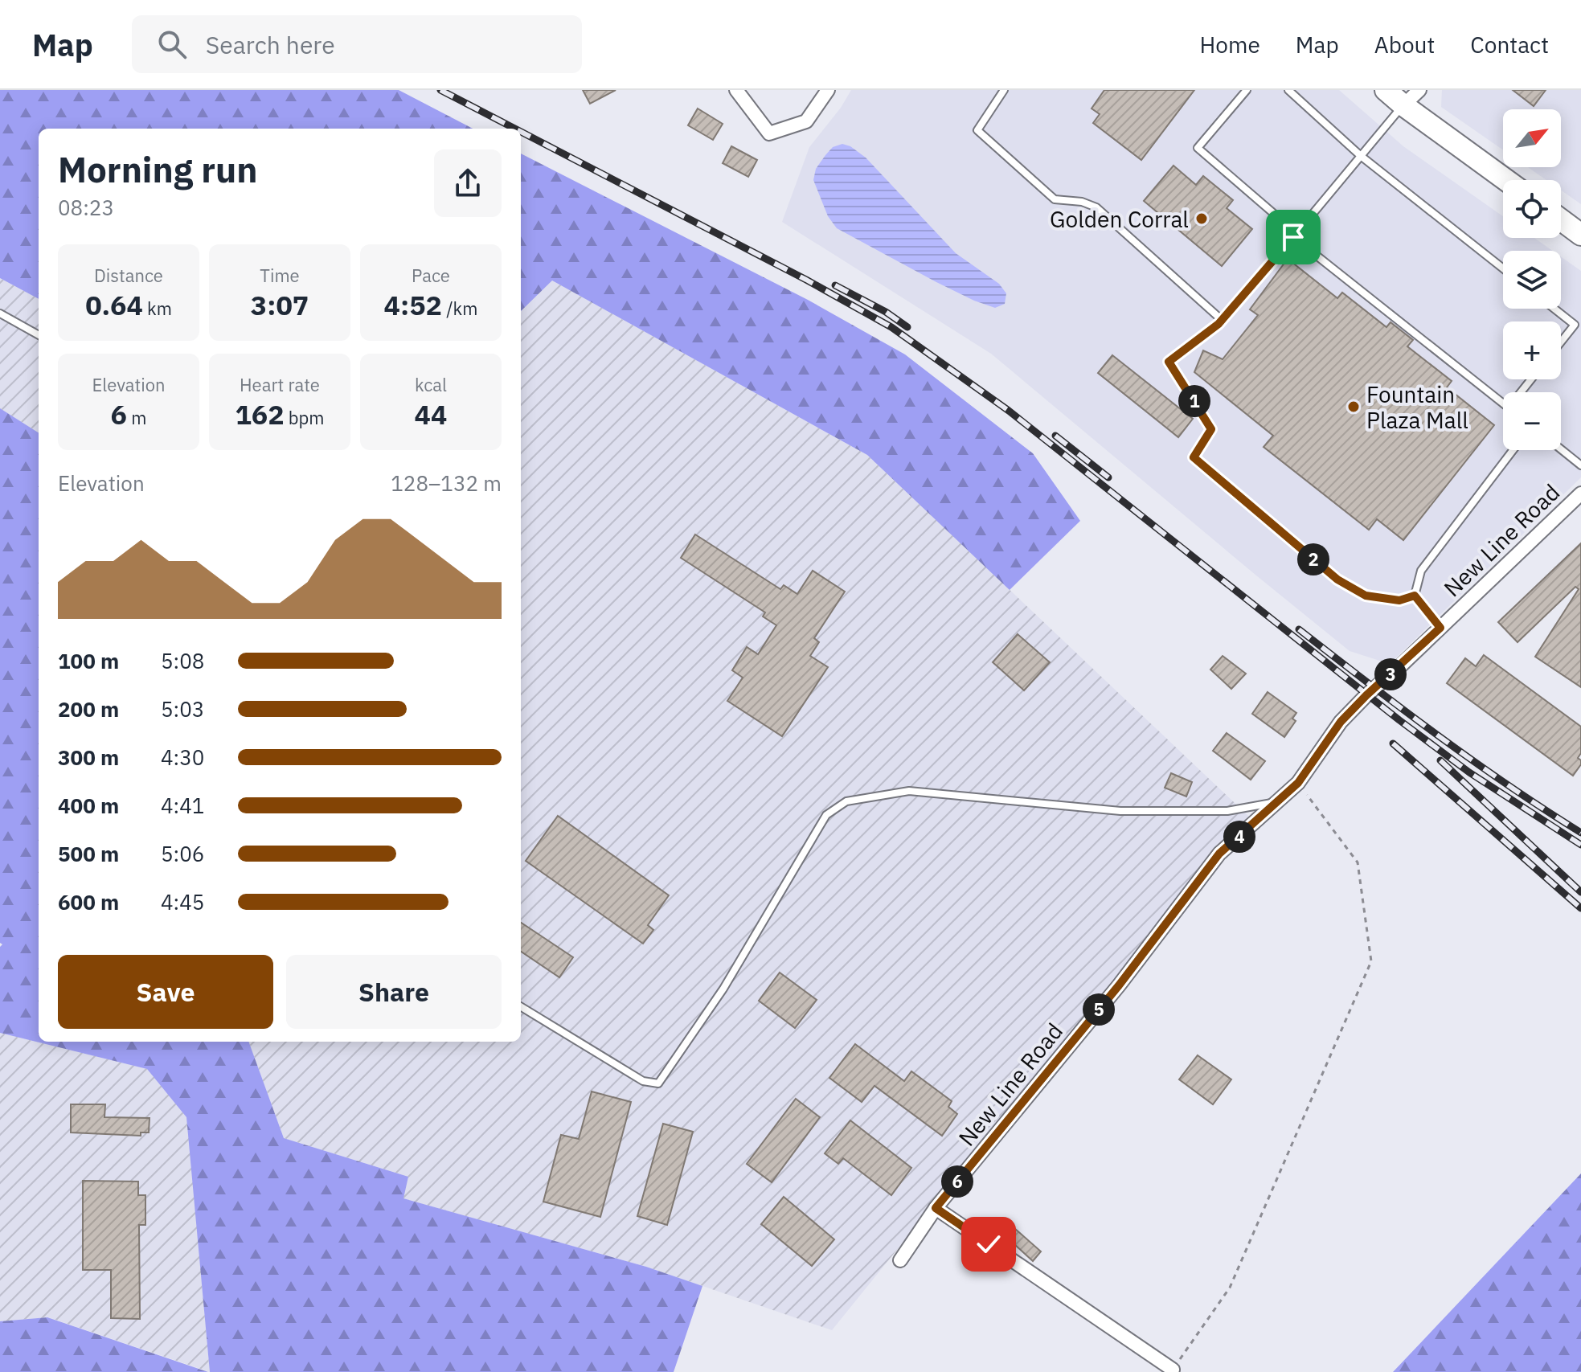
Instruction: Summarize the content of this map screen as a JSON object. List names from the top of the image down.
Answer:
{
  "streets": {
    "street": ["New Line Road"]
  },
  "places": ["Golden Corral", "Fountain Plaza Mall"],
  "north": "top right",
  "page": {
    "header": "Map",
    "search": "Search here",
    "nav": [
      "Home",
      "Map",
      "About",
      "Contact"
    ],
    "map_buttons": ["+", "−"],
    "heading": ["Morning run", "08:23"],
    "stats": [
      ["Distance", "0.64 km"],
      ["Time", "3:07"],
      ["Pace", "4:52 /km"],
      ["Elevation", "6 m"],
      ["Heart rate", "162 bpm"],
      ["kcal", "44"]
    ],
    "pins": [
      "1",
      "2",
      "3",
      "4",
      "5",
      "6"
    ],
    "chart": ["Elevation", "128–132 m"],
    "list": [
      {
        "name": "100 m",
        "note": "5:08"
      },
      {
        "name": "200 m",
        "note": "5:03"
      },
      {
        "name": "300 m",
        "note": "4:30"
      },
      {
        "name": "400 m",
        "note": "4:41"
      },
      {
        "name": "500 m",
        "note": "5:06"
      },
      {
        "name": "600 m",
        "note": "4:45"
      }
    ],
    "buttons": ["Save", "Share"]
  }
}
